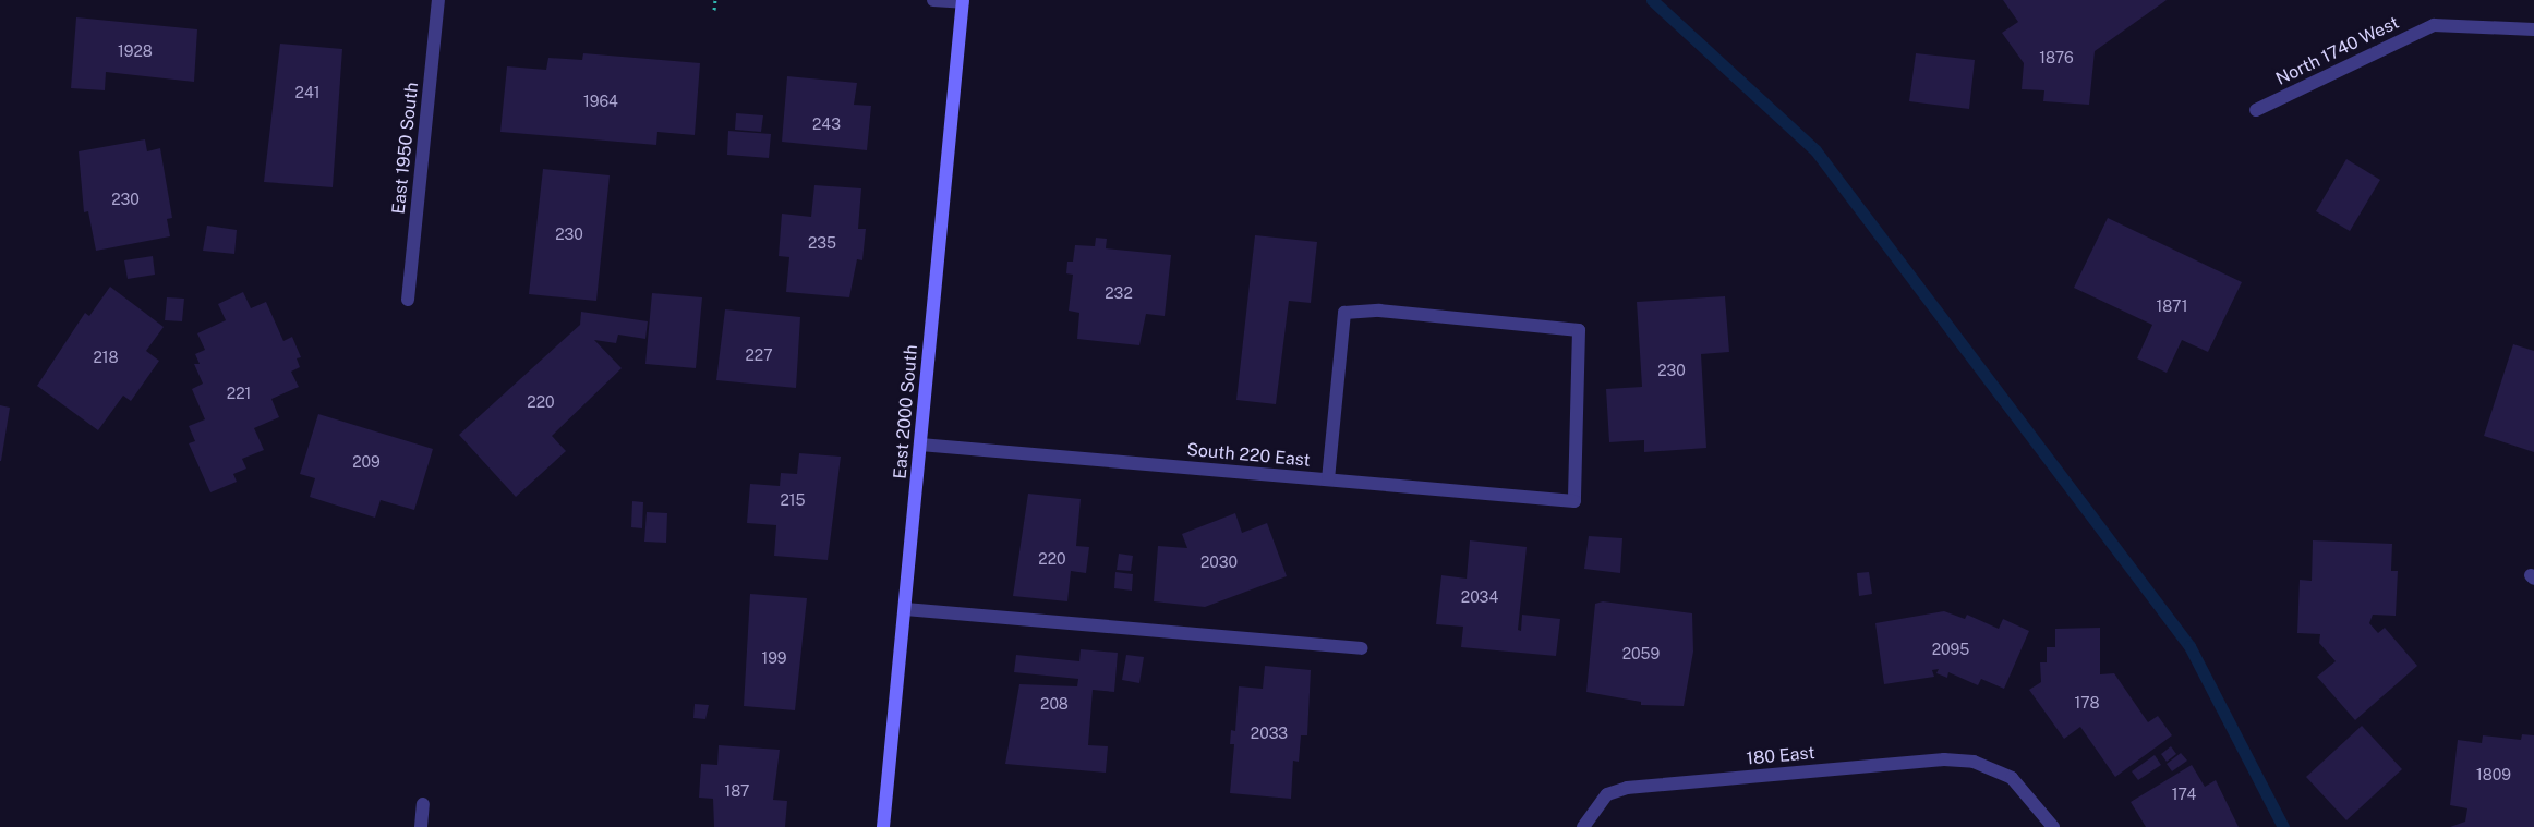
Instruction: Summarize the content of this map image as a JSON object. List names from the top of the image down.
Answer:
{
  "streets": {
    "street": [
      "North 1740 West",
      "East 1950 South",
      "East 2000 South",
      "South 220 East",
      "180 East"
    ]
  },
  "crossings": [
    ["East 2000 South", "South 220 East"]
  ],
  "house_numbers": [
    "1928",
    "1876",
    "241",
    "1964",
    "243",
    "230",
    "230",
    "235",
    "232",
    "1871",
    "227",
    "218",
    "230",
    "221",
    "220",
    "209",
    "215",
    "220",
    "2030",
    "2034",
    "2095",
    "2059",
    "199",
    "178",
    "208",
    "2033",
    "1809",
    "187",
    "174"
  ]
}
